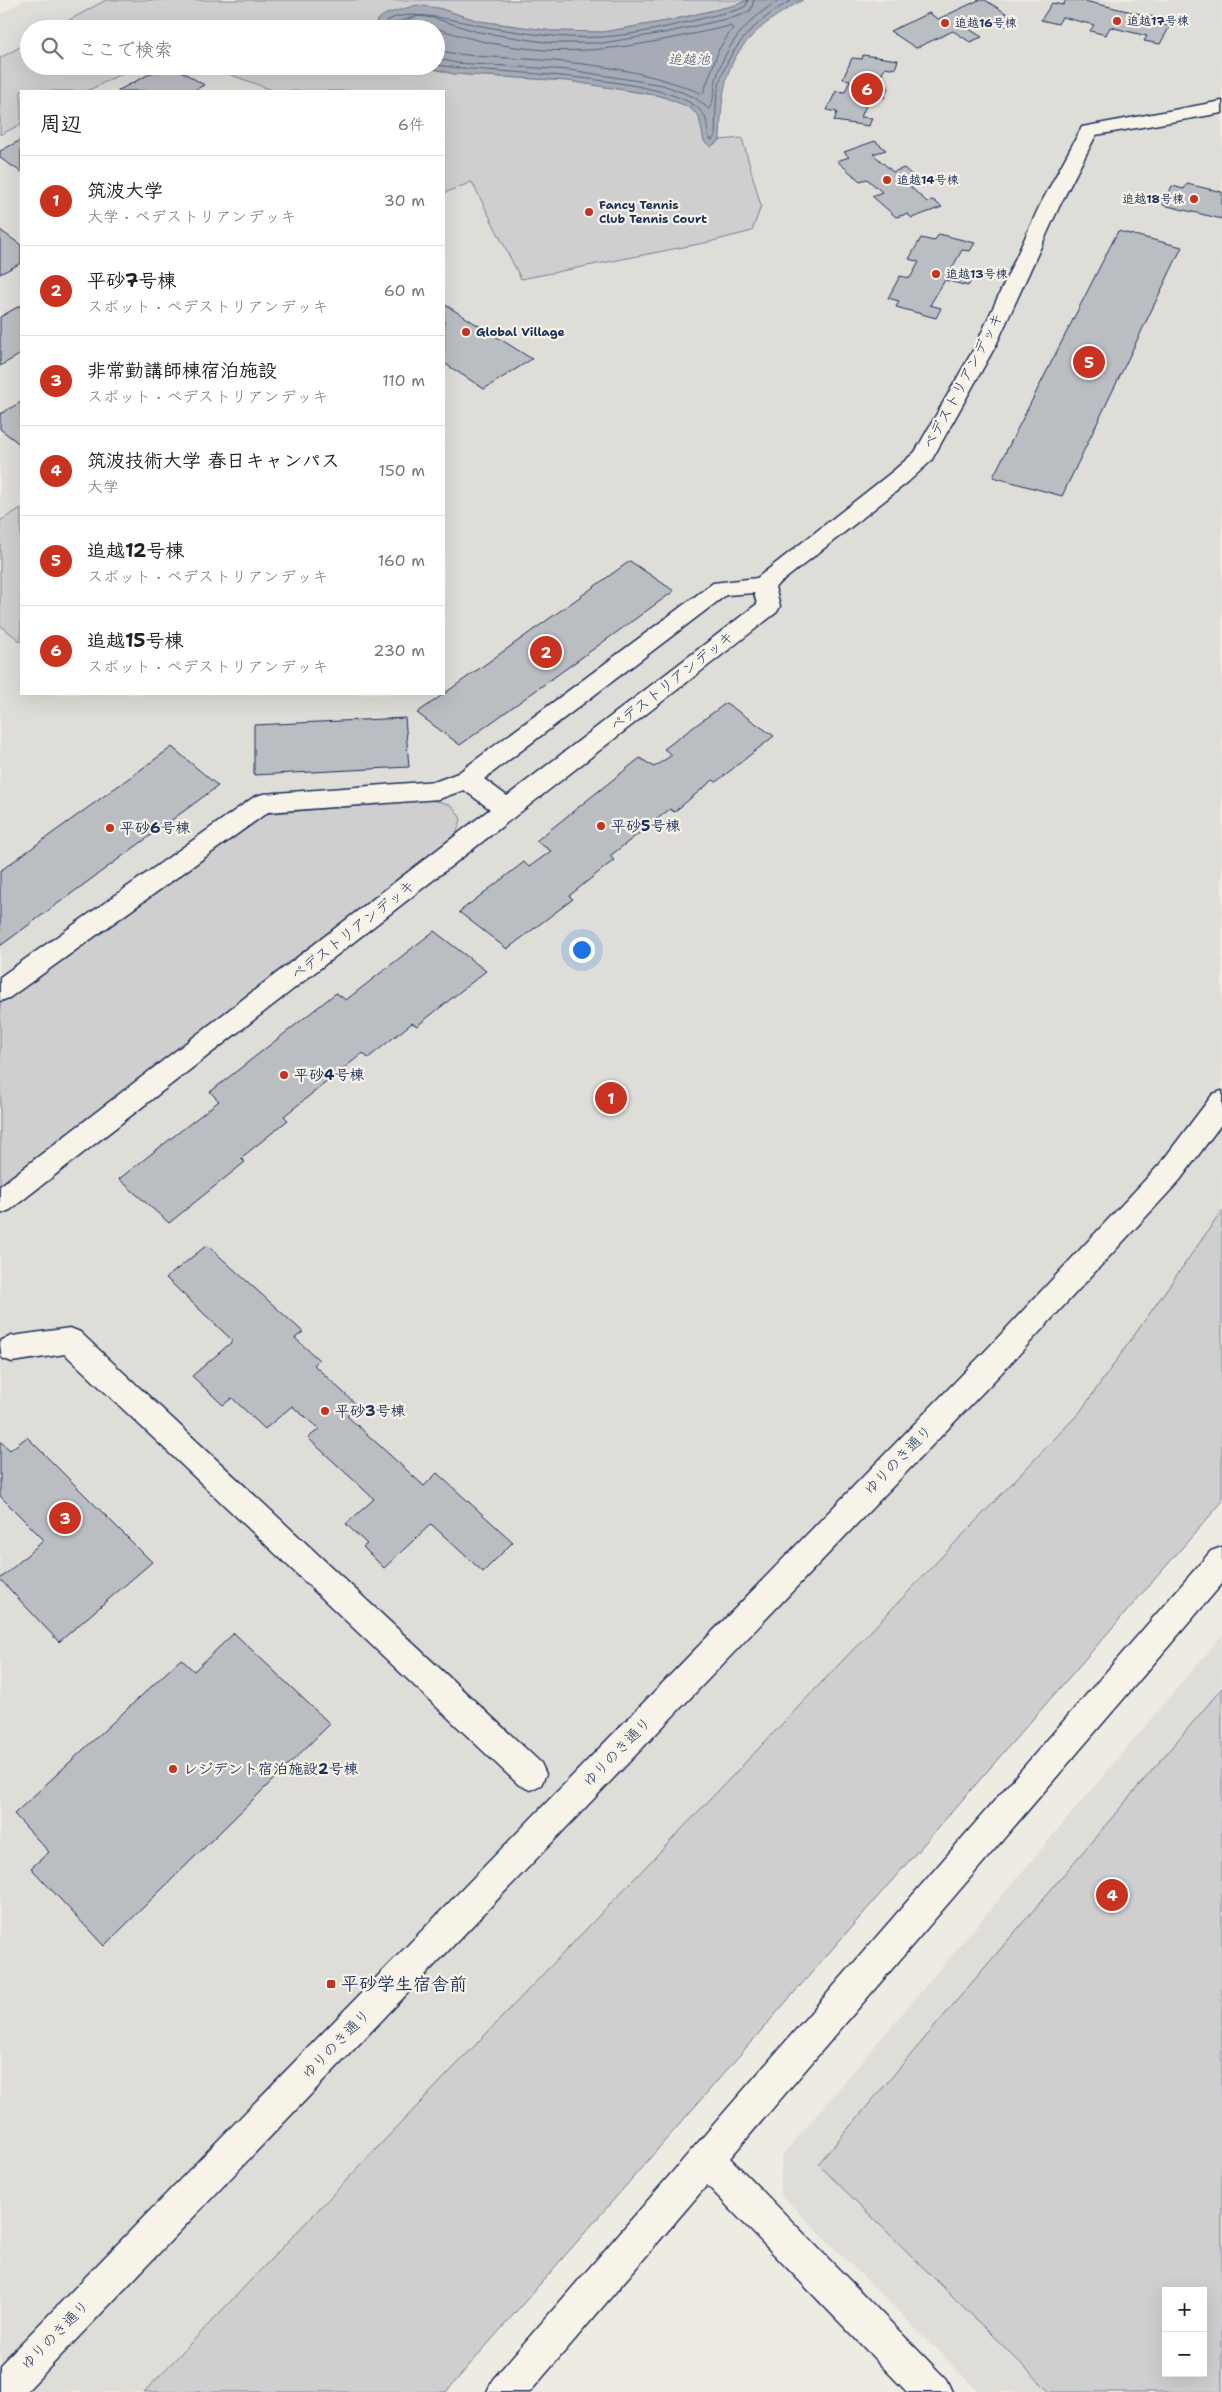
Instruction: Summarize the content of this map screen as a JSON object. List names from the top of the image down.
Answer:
{
  "streets": {
    "street": ["ペデストリアンデッキ", "ゆりのき通り"]
  },
  "water": ["追越池"],
  "places": {
    "other": [
      "追越17号棟",
      "追越16号棟",
      "追越14号棟",
      "追越18号棟",
      "Fancy Tennis Club Tennis Court",
      "追越13号棟",
      "Global Village",
      "平砂5号棟",
      "平砂6号棟",
      "平砂4号棟",
      "平砂3号棟",
      "レジデント宿泊施設2号棟"
    ],
    "transit": ["平砂学生宿舎前"]
  },
  "page": {
    "search": "ここで検索",
    "pins": [
      "6",
      "5",
      "2",
      "1",
      "3",
      "4"
    ],
    "heading": ["周辺", "6件"],
    "list": [
      {
        "mark": "1",
        "name": "筑波大学",
        "note": "大学 · ペデストリアンデッキ",
        "value": "30 m"
      },
      {
        "mark": "2",
        "name": "平砂7号棟",
        "note": "スポット · ペデストリアンデッキ",
        "value": "60 m"
      },
      {
        "mark": "3",
        "name": "非常勤講師棟宿泊施設",
        "note": "スポット · ペデストリアンデッキ",
        "value": "110 m"
      },
      {
        "mark": "4",
        "name": "筑波技術大学 春日キャンパス",
        "note": "大学",
        "value": "150 m"
      },
      {
        "mark": "5",
        "name": "追越12号棟",
        "note": "スポット · ペデストリアンデッキ",
        "value": "160 m"
      },
      {
        "mark": "6",
        "name": "追越15号棟",
        "note": "スポット · ペデストリアンデッキ",
        "value": "230 m"
      }
    ],
    "map_buttons": ["+", "−"]
  }
}
